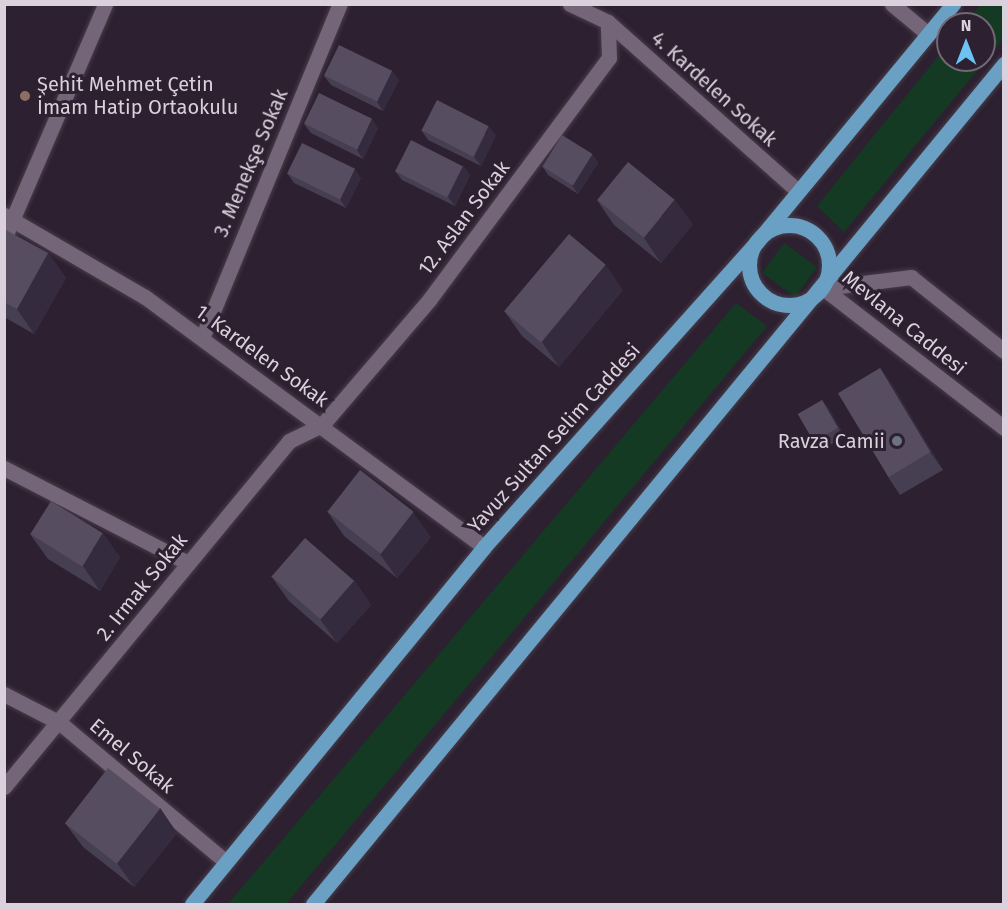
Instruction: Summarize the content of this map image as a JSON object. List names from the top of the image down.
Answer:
{
  "streets": {
    "main road": ["Yavuz Sultan Selim Caddesi"],
    "street": [
      "4. Kardelen Sokak",
      "3. Menekşe Sokak",
      "12. Aslan Sokak",
      "Mevlana Caddesi",
      "1. Kardelen Sokak",
      "2. Irmak Sokak",
      "Emel Sokak"
    ]
  },
  "crossings": [
    ["4. Kardelen Sokak", "12. Aslan Sokak"],
    ["4. Kardelen Sokak", "Yavuz Sultan Selim Caddesi"],
    ["3. Menekşe Sokak", "1. Kardelen Sokak"],
    ["12. Aslan Sokak", "1. Kardelen Sokak"],
    ["12. Aslan Sokak", "2. Irmak Sokak"],
    ["Mevlana Caddesi", "Yavuz Sultan Selim Caddesi"],
    ["1. Kardelen Sokak", "Yavuz Sultan Selim Caddesi"],
    ["1. Kardelen Sokak", "2. Irmak Sokak"],
    ["Yavuz Sultan Selim Caddesi", "Emel Sokak"],
    ["2. Irmak Sokak", "Emel Sokak"]
  ],
  "places": ["Şehit Mehmet Çetin İmam Hatip Ortaokulu", "Ravza Camii"],
  "north": "top"
}
